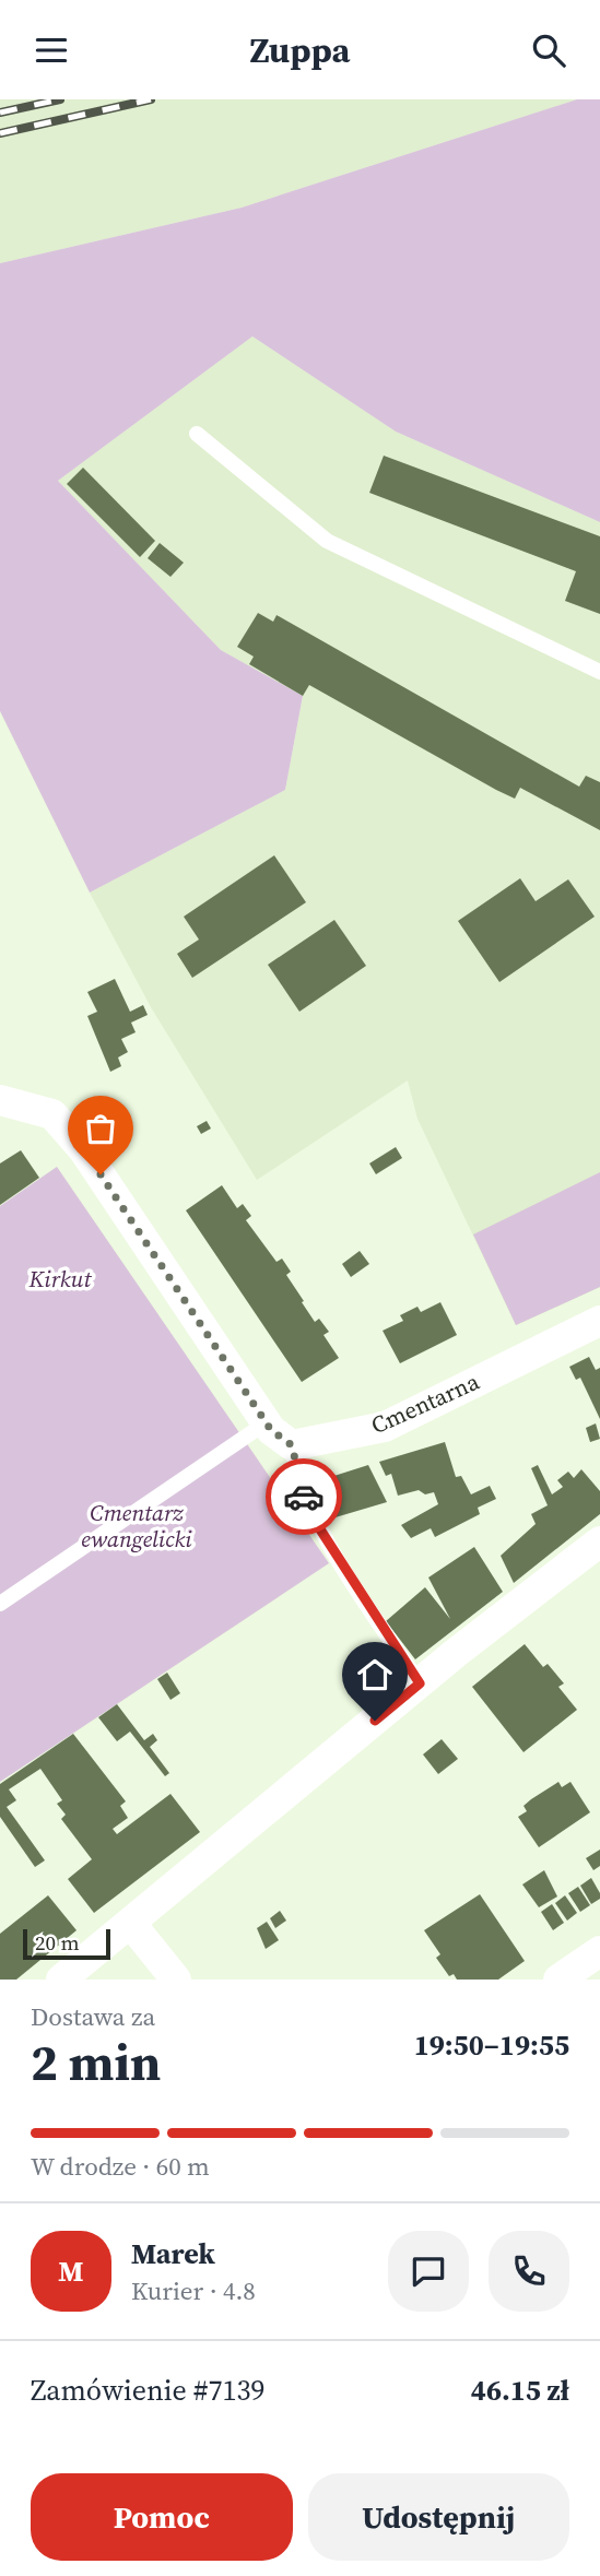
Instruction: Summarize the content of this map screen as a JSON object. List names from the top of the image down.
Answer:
{
  "streets": {
    "street": ["Cmentarna"]
  },
  "parks": ["Kirkut", "Cmentarz ewangelicki"],
  "scale_bar": "20 m",
  "page": {
    "header": "Zuppa",
    "scale": "20 m",
    "heading": ["2 min", "Dostawa za", "19:50–19:55"],
    "panel": [
      "Marek",
      "Kurier · 4.8",
      "Zamówienie #7139",
      "46.15 zł"
    ],
    "bar": "W drodze · 60 m",
    "round": "M",
    "buttons": ["Pomoc", "Udostępnij"]
  }
}
